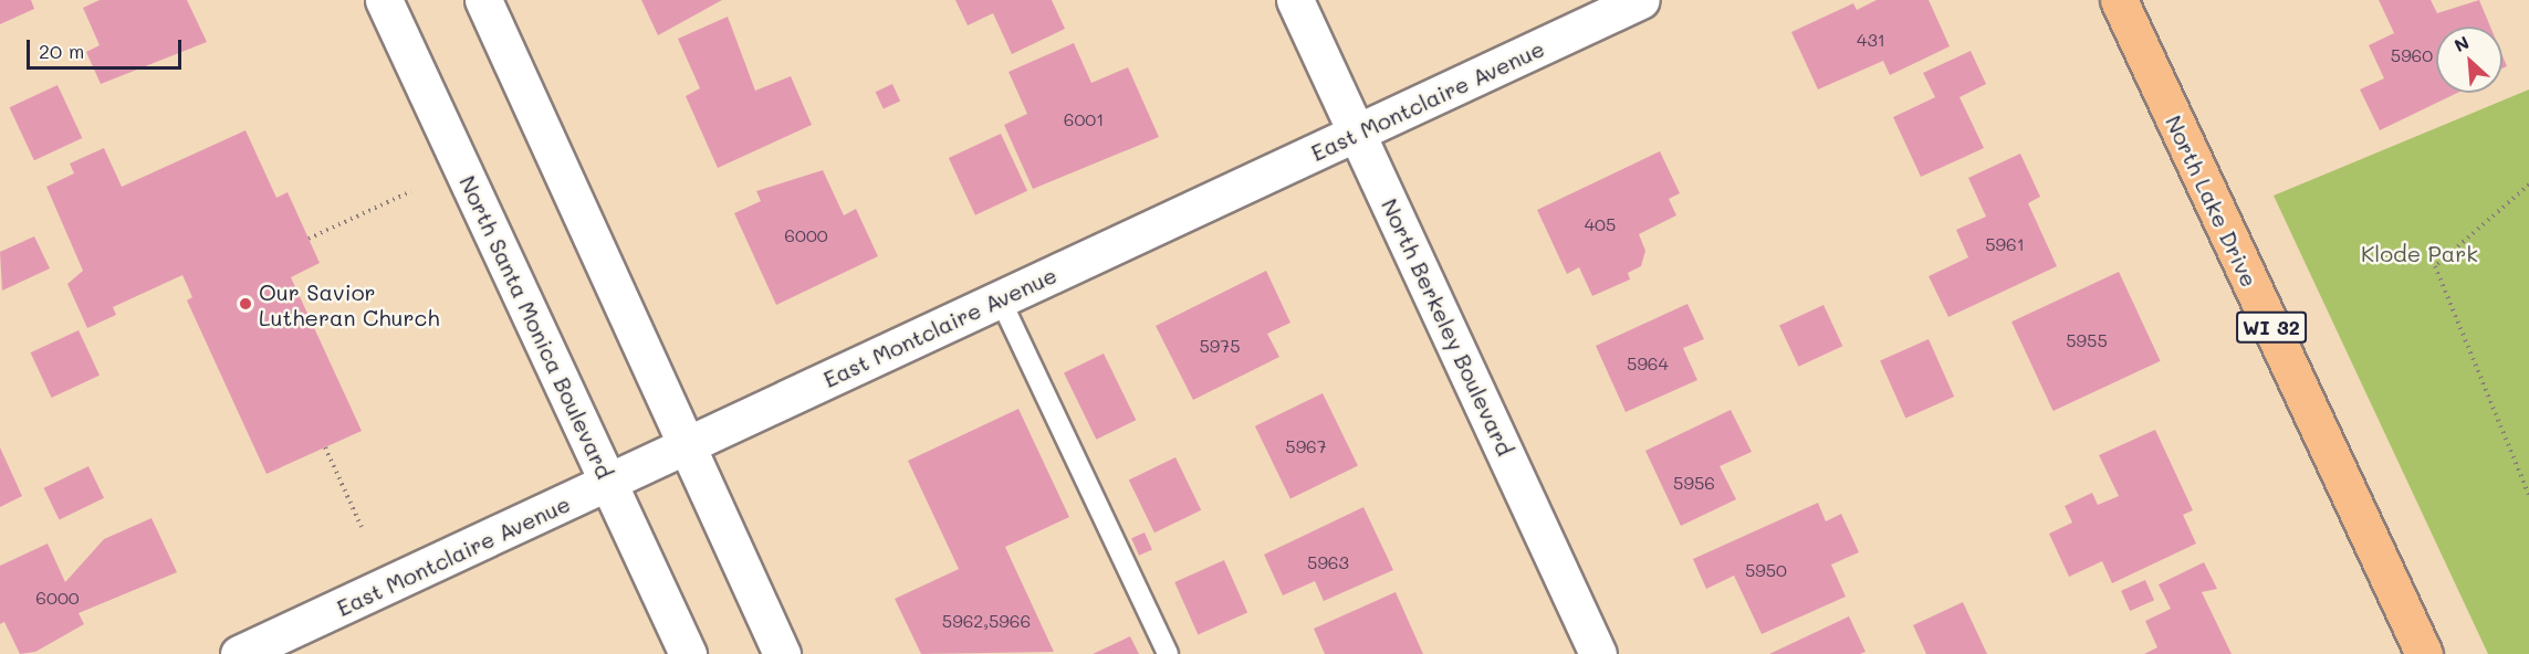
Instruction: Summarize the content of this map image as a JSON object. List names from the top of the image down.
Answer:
{
  "streets": {
    "main road": ["North Lake Drive", "WI 32"],
    "street": ["East Montclaire Avenue", "North Santa Monica Boulevard", "North Berkeley Boulevard"]
  },
  "crossings": [
    ["East Montclaire Avenue", "North Santa Monica Boulevard"],
    ["East Montclaire Avenue", "North Berkeley Boulevard"]
  ],
  "parks": ["Klode Park"],
  "places": ["Our Savior Lutheran Church"],
  "house_numbers": [
    "431",
    "5960",
    "6001",
    "405",
    "6000",
    "5961",
    "5955",
    "5975",
    "5964",
    "5967",
    "5956",
    "5963",
    "5950",
    "6000",
    "5962,5966"
  ],
  "scale_bar": "20 m",
  "north": "top left"
}
